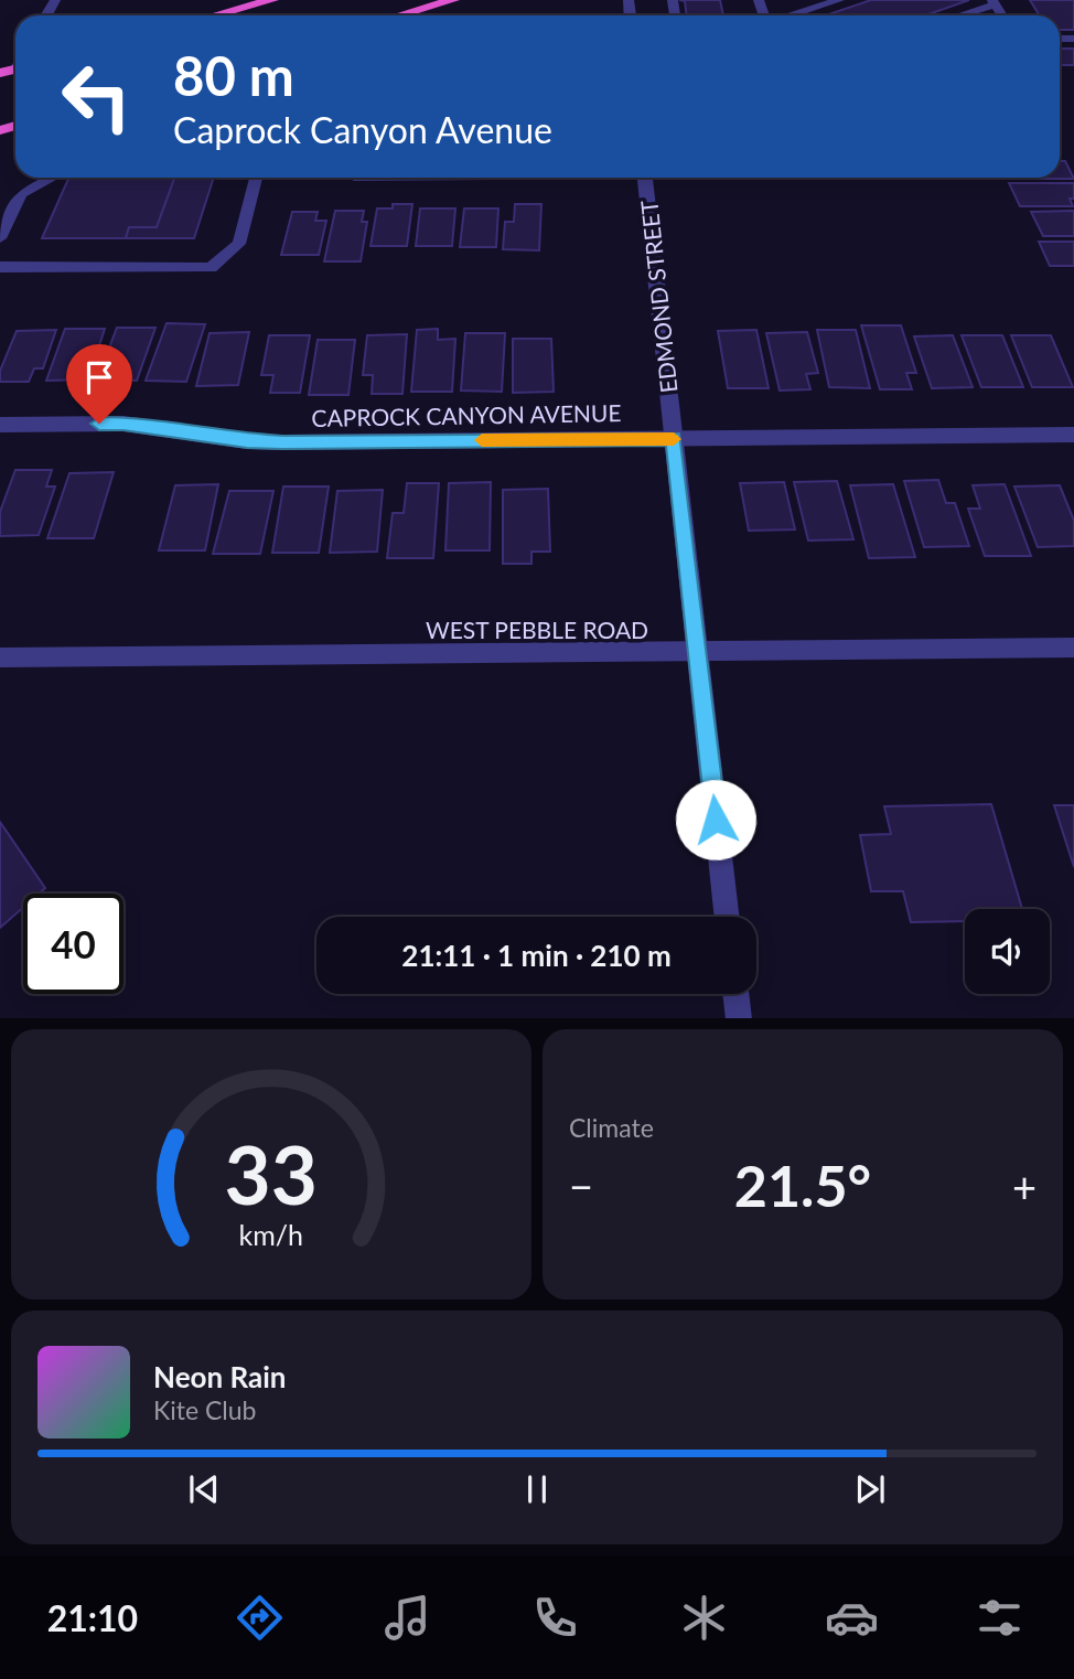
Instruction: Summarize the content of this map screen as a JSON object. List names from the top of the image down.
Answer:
{
  "streets": {
    "street": ["EDMOND STREET", "CAPROCK CANYON AVENUE", "WEST PEBBLE ROAD"]
  },
  "crossings": [
    ["EDMOND STREET", "CAPROCK CANYON AVENUE"],
    ["EDMOND STREET", "WEST PEBBLE ROAD"]
  ],
  "page": {
    "turn": ["80 m", "Caprock Canyon Avenue"],
    "limit": "40",
    "trip": "21:11 · 1 min · 210 m",
    "tile": "Climate",
    "heat": ["−", "21.5°", "+"],
    "song": ["Neon Rain", "Kite Club"],
    "tabs": "21:10",
    "gauge": ["33", "km/h"]
  }
}
